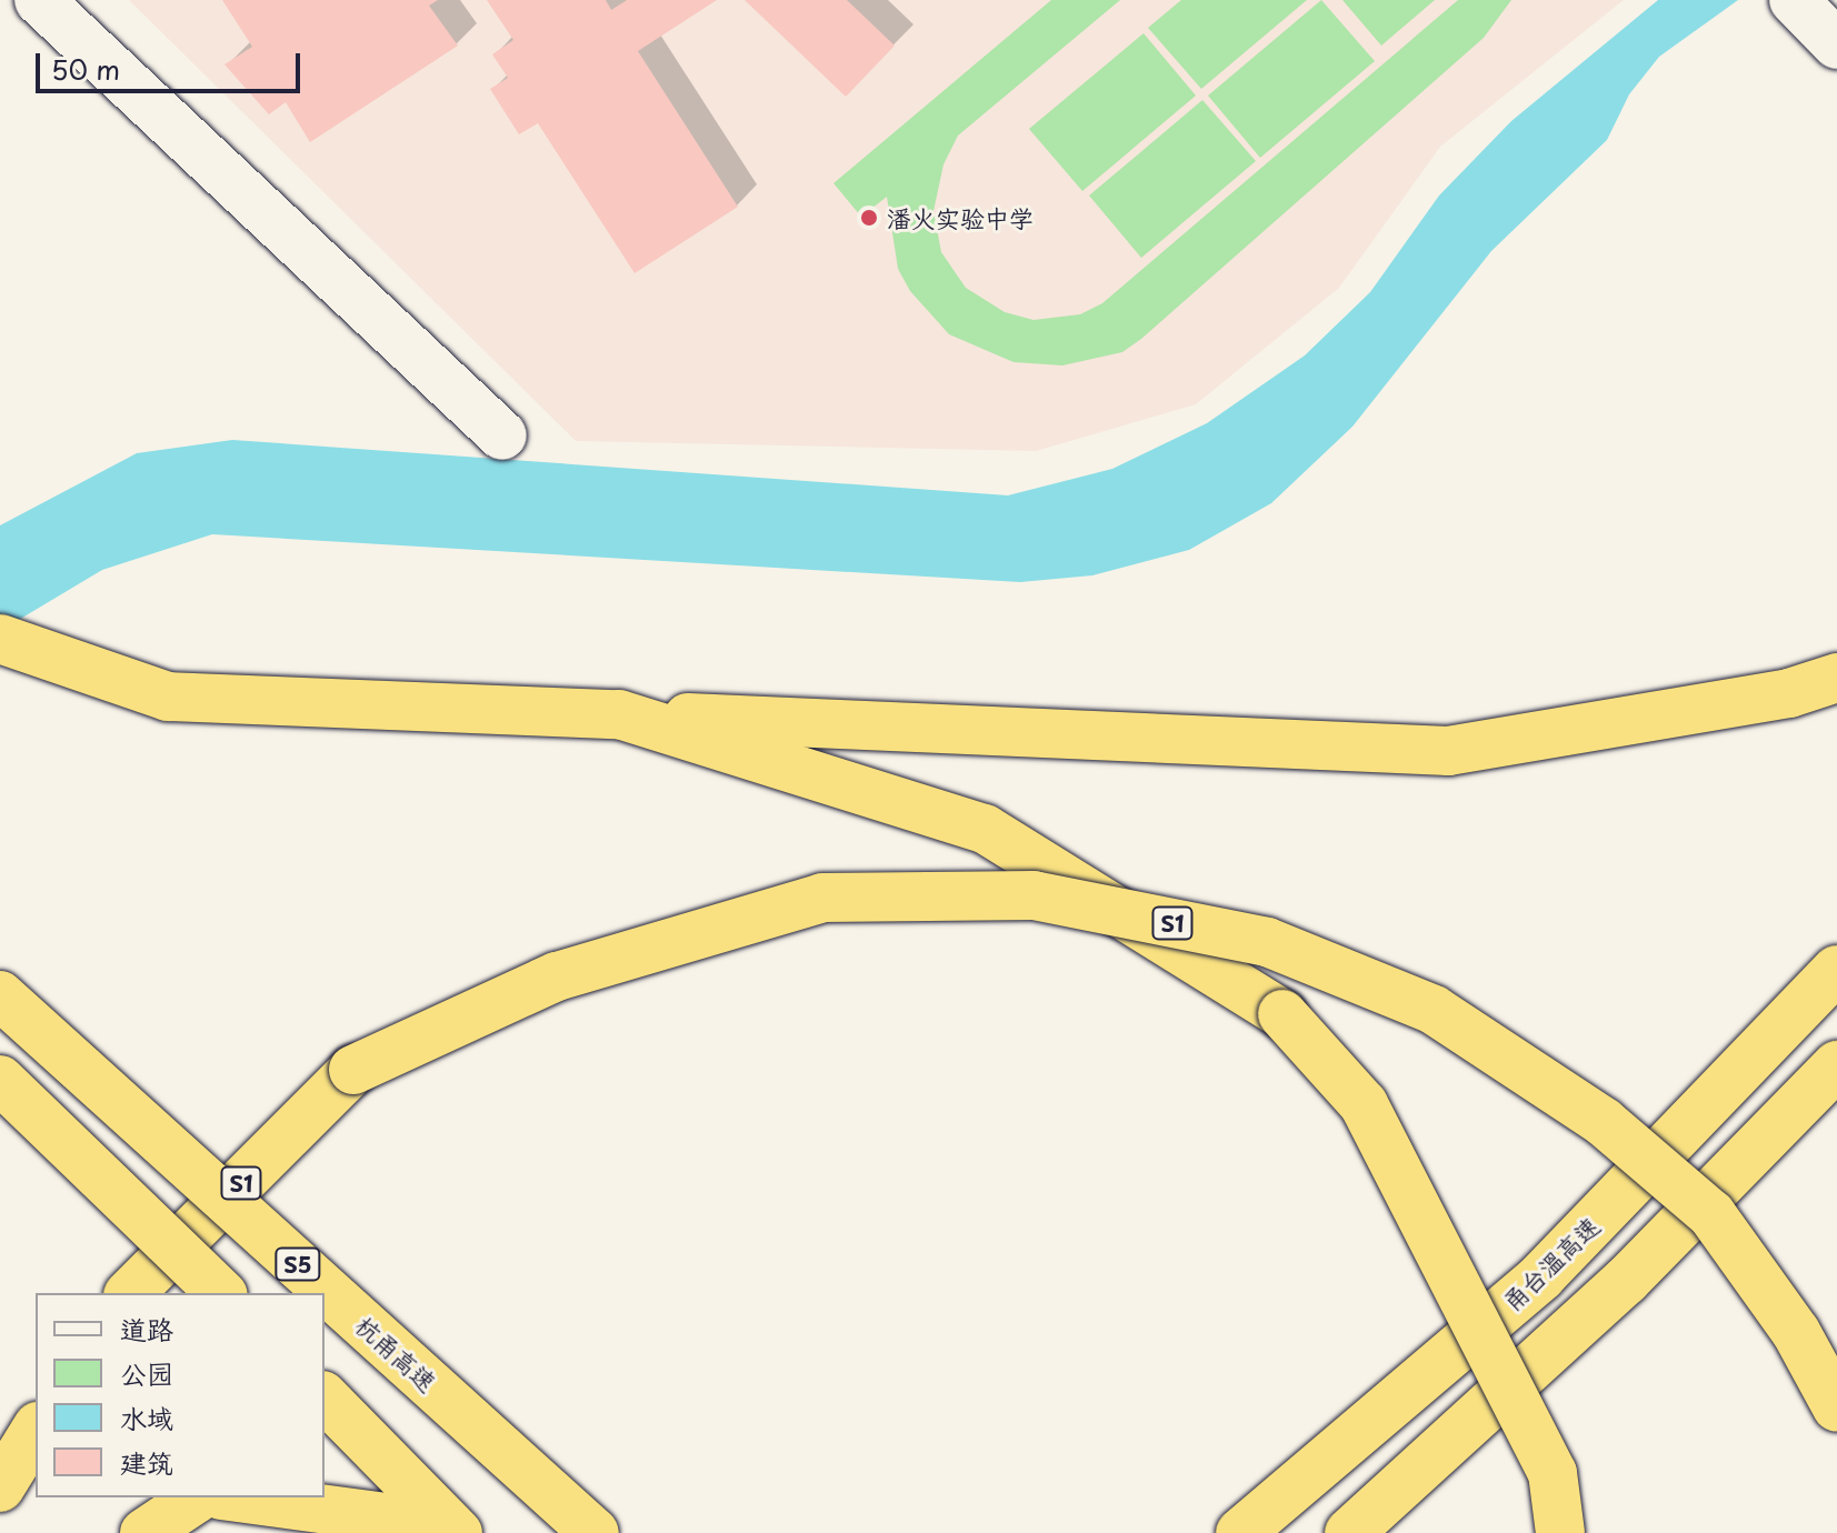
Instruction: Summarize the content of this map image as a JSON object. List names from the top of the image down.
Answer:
{
  "streets": {
    "highway": [
      "S1",
      "甬台温高速",
      "S5",
      "杭甬高速"
    ]
  },
  "places": ["潘火实验中学"],
  "legend": [
    "道路",
    "公园",
    "水域",
    "建筑"
  ],
  "scale_bar": "50 m"
}
